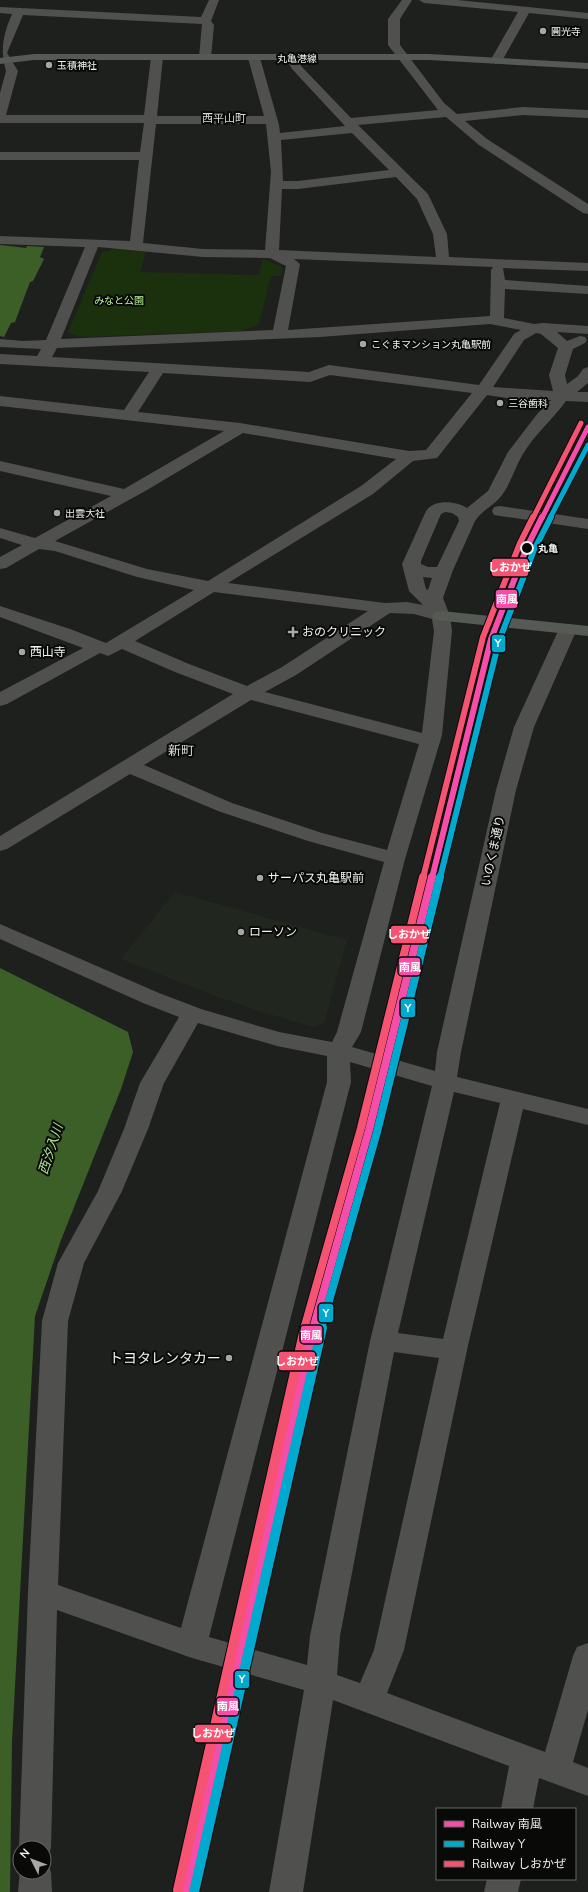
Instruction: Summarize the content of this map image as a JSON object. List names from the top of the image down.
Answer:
{
  "streets": {
    "main road": ["丸亀港線"],
    "street": ["いのくま通り"]
  },
  "districts": ["西平山町", "新町"],
  "water": ["西汐入川"],
  "parks": ["みなと公園"],
  "places": {
    "other": [
      "圓光寺",
      "玉積神社",
      "こぐまマンション丸亀駅前",
      "三谷歯科",
      "出雲大社",
      "丸亀",
      "西山寺",
      "サーパス丸亀駅前",
      "ローソン",
      "トヨタレンタカー"
    ],
    "health": ["おのクリニック"]
  },
  "lines": ["rail line しおかぜ", "rail line 南風", "rail line Y"],
  "legend": ["Railway 南風", "Railway Y", "Railway しおかぜ"],
  "north": "top left"
}
